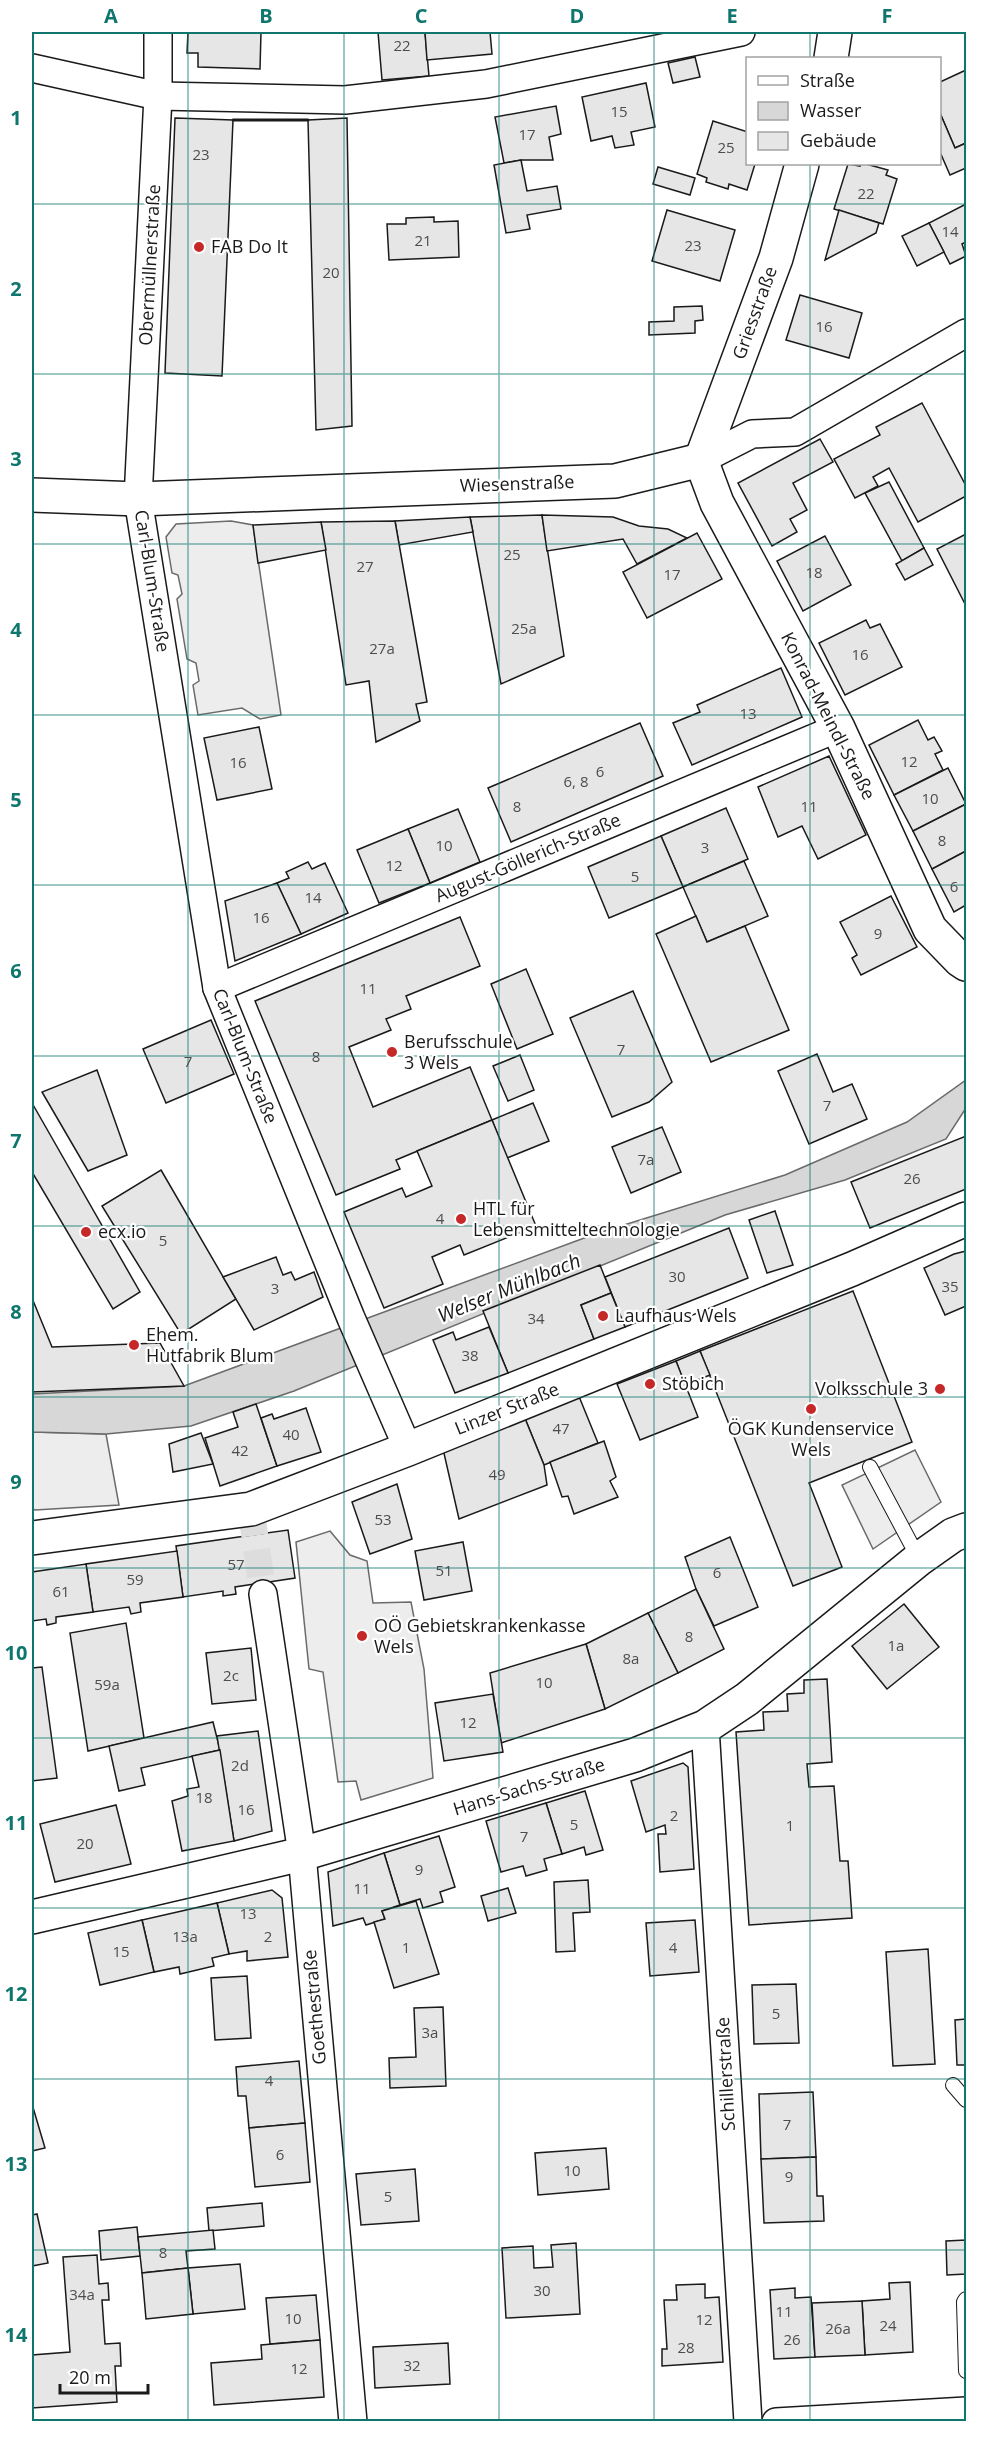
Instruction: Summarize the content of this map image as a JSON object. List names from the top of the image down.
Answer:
{
  "streets": {
    "street": [
      "Obermüllnerstraße",
      "Griesstraße",
      "Wiesenstraße",
      "Carl-Blum-Straße",
      "Konrad-Meindl-Straße",
      "August-Göllerich-Straße",
      "Linzer Straße",
      "Hans-Sachs-Straße",
      "Goethestraße",
      "Schillerstraße"
    ]
  },
  "crossings": [
    ["Obermüllnerstraße", "Wiesenstraße"],
    ["Obermüllnerstraße", "Carl-Blum-Straße"],
    ["Griesstraße", "Wiesenstraße"],
    ["Griesstraße", "Konrad-Meindl-Straße"],
    ["Wiesenstraße", "Carl-Blum-Straße"],
    ["Wiesenstraße", "Konrad-Meindl-Straße"],
    ["Carl-Blum-Straße", "August-Göllerich-Straße"],
    ["Carl-Blum-Straße", "Linzer Straße"],
    ["Konrad-Meindl-Straße", "August-Göllerich-Straße"],
    ["Hans-Sachs-Straße", "Goethestraße"],
    ["Hans-Sachs-Straße", "Schillerstraße"]
  ],
  "water": ["Welser Mühlbach"],
  "places": [
    "FAB Do It",
    "Berufsschule 3 Wels",
    "HTL für Lebensmitteltechnologie",
    "ecx.io",
    "Laufhaus Wels",
    "Ehem. Hutfabrik Blum",
    "Stöbich",
    "Volksschule 3",
    "ÖGK Kundenservice Wels",
    "OÖ Gebietskrankenkasse Wels"
  ],
  "house_numbers": [
    "22",
    "15",
    "17",
    "25",
    "23",
    "22",
    "14",
    "21",
    "23",
    "20",
    "16",
    "25",
    "27",
    "18",
    "17",
    "25a",
    "27a",
    "16",
    "13",
    "12",
    "16",
    "6",
    "6, 8",
    "10",
    "8",
    "11",
    "8",
    "10",
    "3",
    "12",
    "5",
    "6",
    "14",
    "16",
    "9",
    "11",
    "7",
    "8",
    "7",
    "7",
    "7a",
    "26",
    "4",
    "5",
    "30",
    "35",
    "3",
    "34",
    "38",
    "47",
    "40",
    "42",
    "49",
    "53",
    "57",
    "51",
    "6",
    "59",
    "61",
    "8",
    "1a",
    "8a",
    "2c",
    "10",
    "59a",
    "12",
    "2d",
    "18",
    "16",
    "2",
    "5",
    "1",
    "7",
    "20",
    "9",
    "11",
    "13",
    "13a",
    "2",
    "1",
    "4",
    "15",
    "5",
    "3a",
    "4",
    "7",
    "6",
    "10",
    "9",
    "5",
    "8",
    "30",
    "34a",
    "11",
    "10",
    "12",
    "24",
    "26a",
    "26",
    "28",
    "32",
    "12"
  ],
  "legend": ["Straße", "Wasser", "Gebäude"],
  "scale_bar": "20 m",
  "grid": {
    "columns": [
      "A",
      "B",
      "C",
      "D",
      "E",
      "F"
    ],
    "rows": [
      "1",
      "2",
      "3",
      "4",
      "5",
      "6",
      "7",
      "8",
      "9",
      "10",
      "11",
      "12",
      "13",
      "14"
    ]
  }
}
